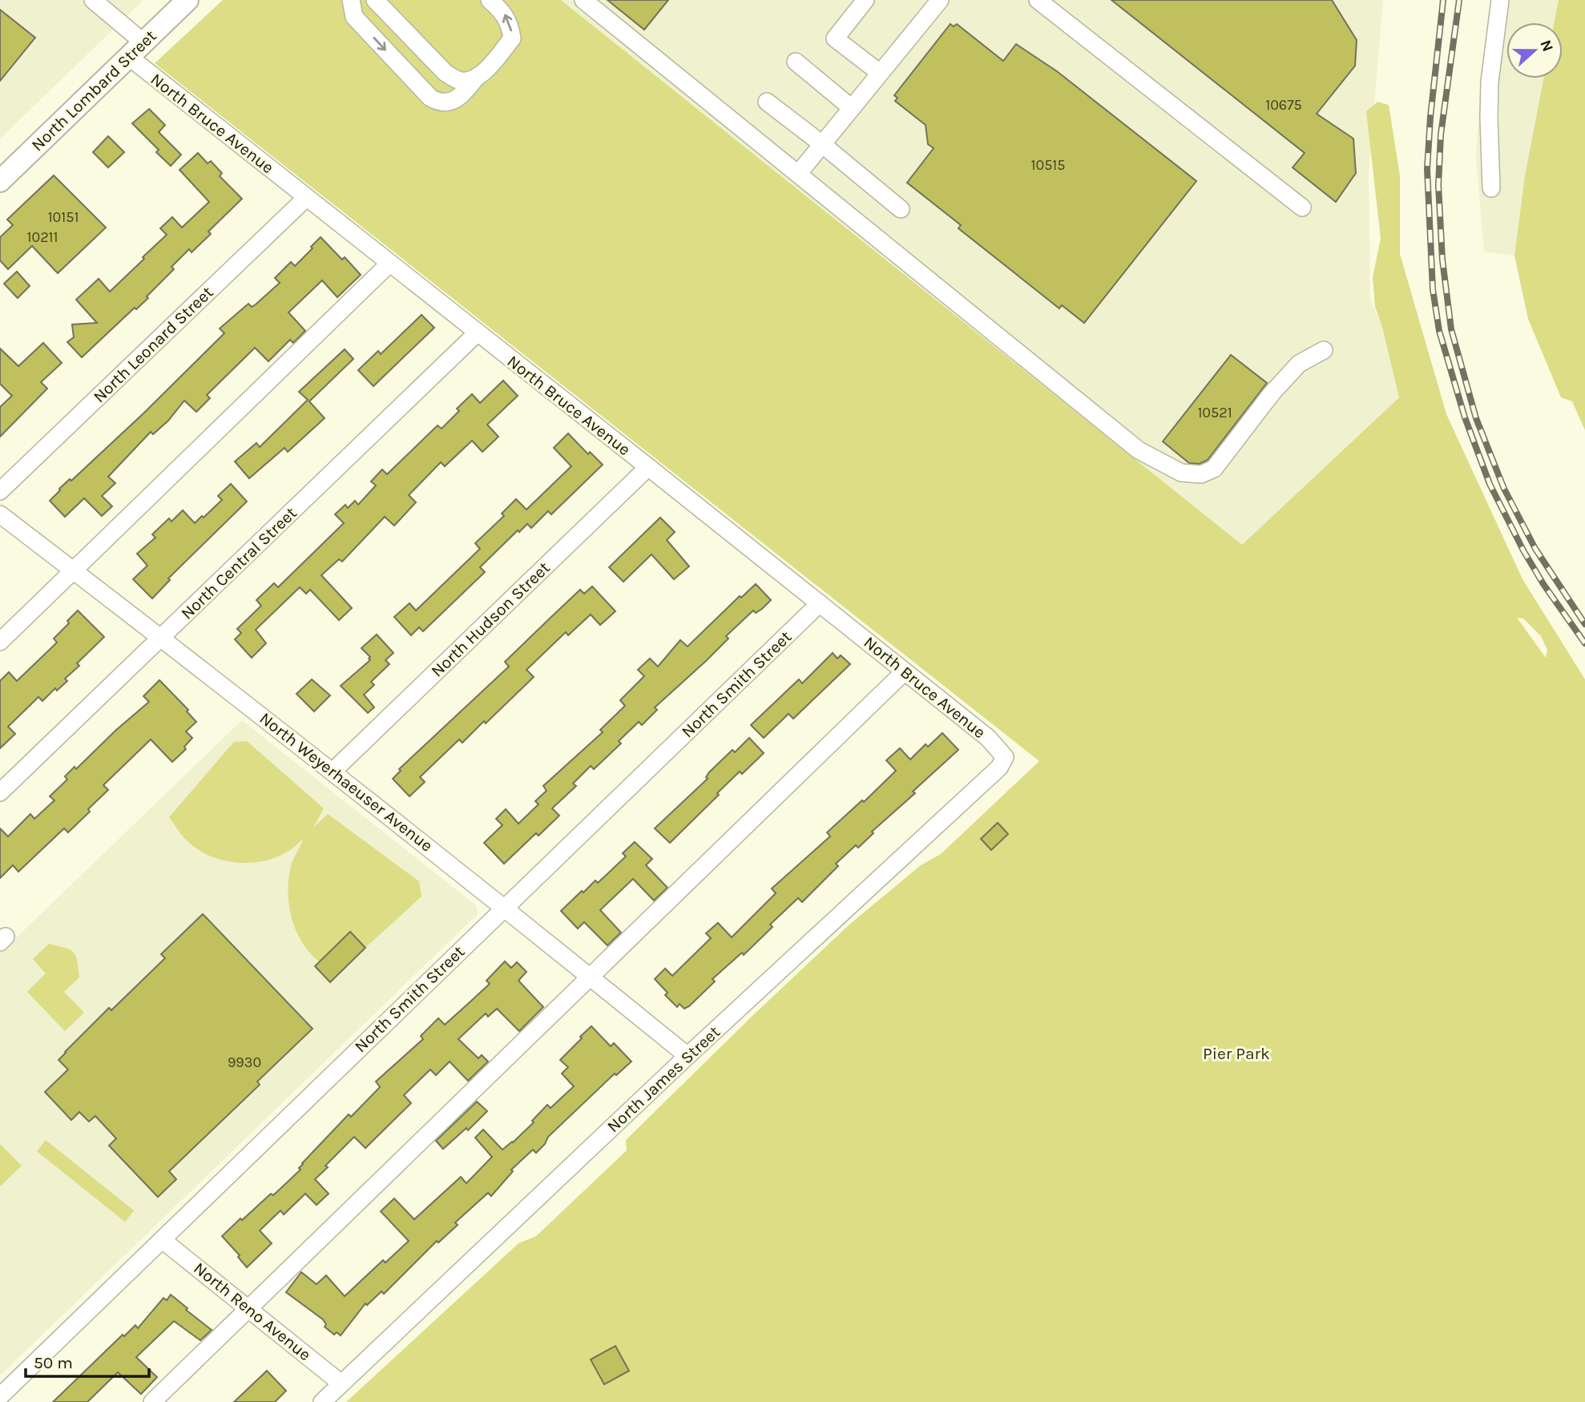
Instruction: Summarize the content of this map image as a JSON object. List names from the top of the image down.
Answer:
{
  "streets": {
    "main road": ["North Lombard Street"],
    "street": [
      "North Bruce Avenue",
      "North Leonard Street",
      "North Central Street",
      "North Hudson Street",
      "North Smith Street",
      "North Weyerhaeuser Avenue",
      "North James Street",
      "North Reno Avenue"
    ]
  },
  "crossings": [
    ["North Lombard Street", "North Bruce Avenue"],
    ["North Bruce Avenue", "North Leonard Street"],
    ["North Bruce Avenue", "North Central Street"],
    ["North Bruce Avenue", "North Hudson Street"],
    ["North Bruce Avenue", "North Smith Street"],
    ["North Bruce Avenue", "North James Street"],
    ["North Central Street", "North Weyerhaeuser Avenue"],
    ["North Hudson Street", "North Weyerhaeuser Avenue"],
    ["North Smith Street", "North Weyerhaeuser Avenue"],
    ["North Smith Street", "North Reno Avenue"],
    ["North Weyerhaeuser Avenue", "North James Street"],
    ["North James Street", "North Reno Avenue"]
  ],
  "parks": ["Pier Park"],
  "house_numbers": [
    "10675",
    "10515",
    "10151",
    "10211",
    "10521",
    "9930"
  ],
  "scale_bar": "50 m",
  "north": "right"
}
